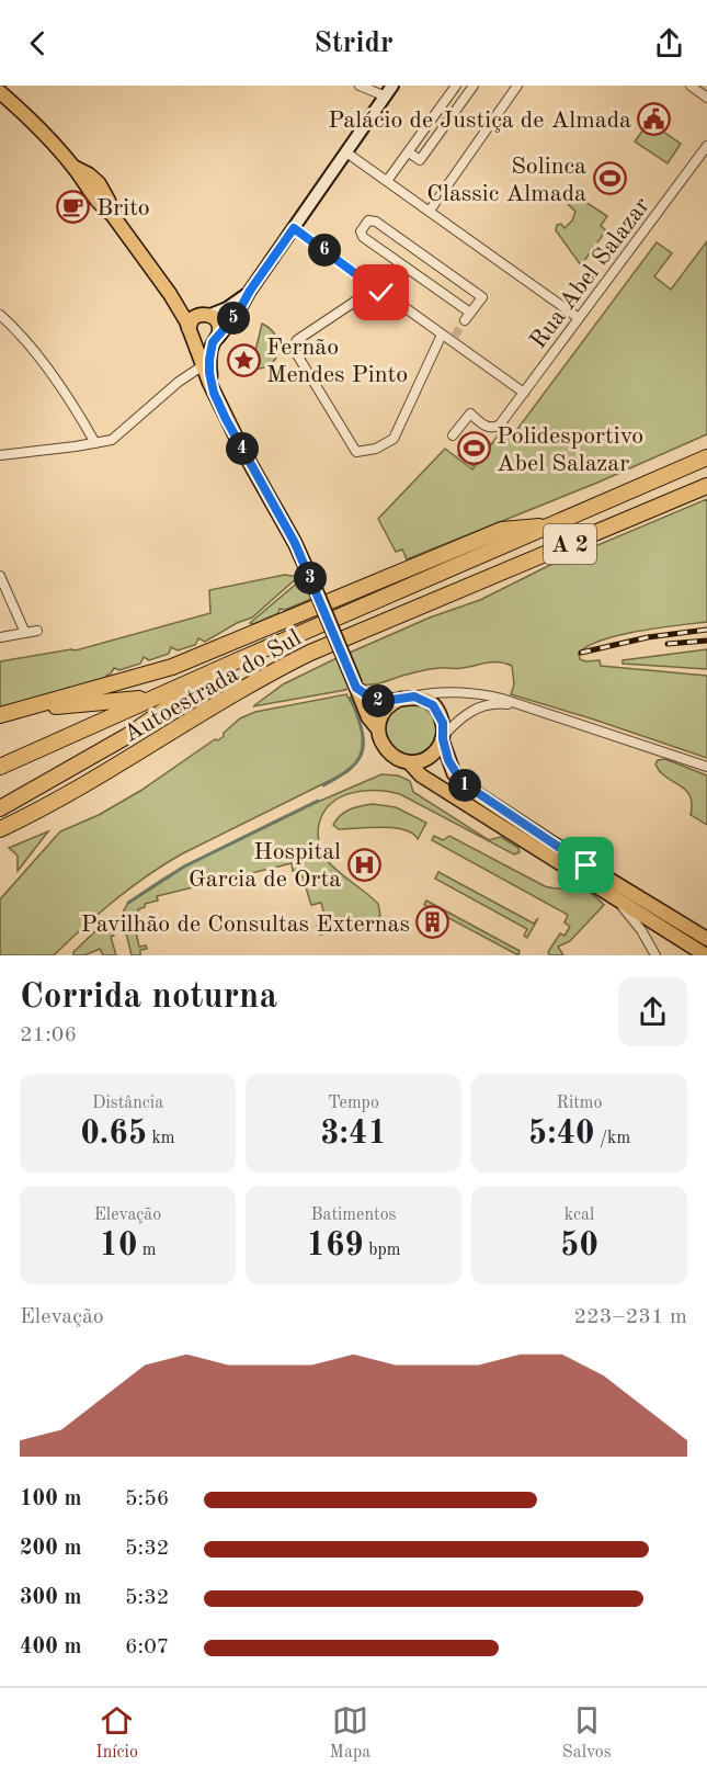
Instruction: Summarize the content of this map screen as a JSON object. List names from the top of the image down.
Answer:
{
  "streets": {
    "highway": ["A 2", "Autoestrada do Sul"],
    "street": ["Rua Abel Salazar"]
  },
  "places": {
    "public building": ["Palácio de Justiça de Almada"],
    "sports": ["Solinca Classic Almada", "Polidesportivo Abel Salazar"],
    "cafe": ["Brito"],
    "place": ["Fernão Mendes Pinto"],
    "hospital": ["Hospital Garcia de Orta"],
    "building": ["Pavilhão de Consultas Externas"]
  },
  "page": {
    "header": "Stridr",
    "pins": [
      "6",
      "5",
      "4",
      "3",
      "2",
      "1"
    ],
    "heading": ["Corrida noturna", "21:06"],
    "stats": [
      ["Distância", "0.65 km"],
      ["Tempo", "3:41"],
      ["Ritmo", "5:40 /km"],
      ["Elevação", "10 m"],
      ["Batimentos", "169 bpm"],
      ["kcal", "50"]
    ],
    "chart": ["Elevação", "223–231 m"],
    "list": [
      {
        "name": "100 m",
        "note": "5:56"
      },
      {
        "name": "200 m",
        "note": "5:32"
      },
      {
        "name": "300 m",
        "note": "5:32"
      },
      {
        "name": "400 m",
        "note": "6:07"
      }
    ],
    "tabs": ["Início", "Mapa", "Salvos"]
  }
}
